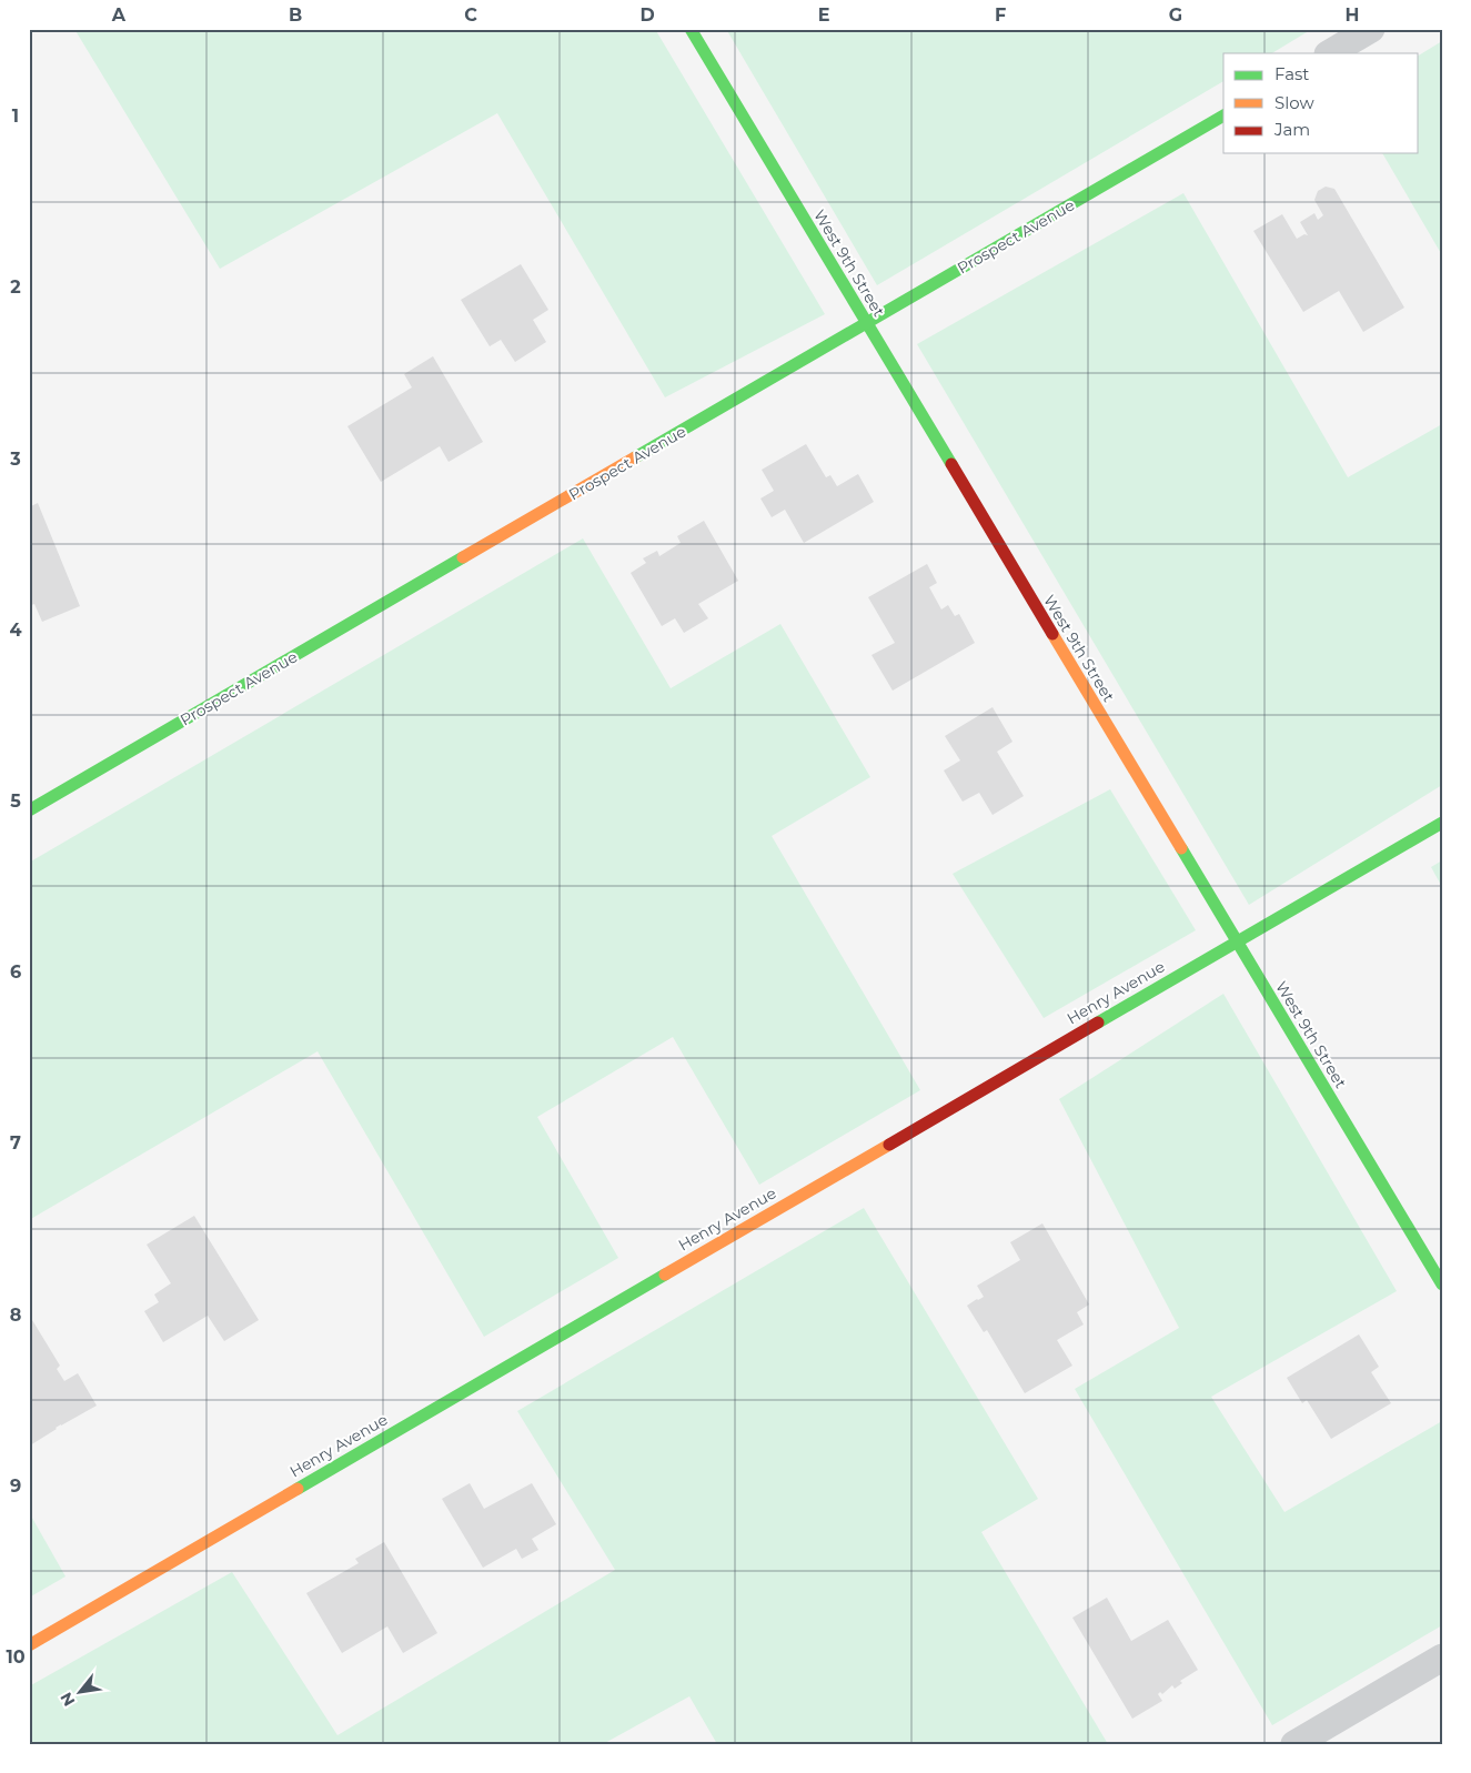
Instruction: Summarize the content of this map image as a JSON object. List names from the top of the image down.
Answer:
{
  "streets": {
    "street": ["Prospect Avenue", "West 9th Street", "Henry Avenue"]
  },
  "crossings": [
    ["Prospect Avenue", "West 9th Street"],
    ["West 9th Street", "Henry Avenue"]
  ],
  "legend": ["Fast", "Slow", "Jam"],
  "north": "bottom left",
  "grid": {
    "columns": [
      "A",
      "B",
      "C",
      "D",
      "E",
      "F",
      "G",
      "H"
    ],
    "rows": [
      "1",
      "2",
      "3",
      "4",
      "5",
      "6",
      "7",
      "8",
      "9",
      "10"
    ]
  }
}
